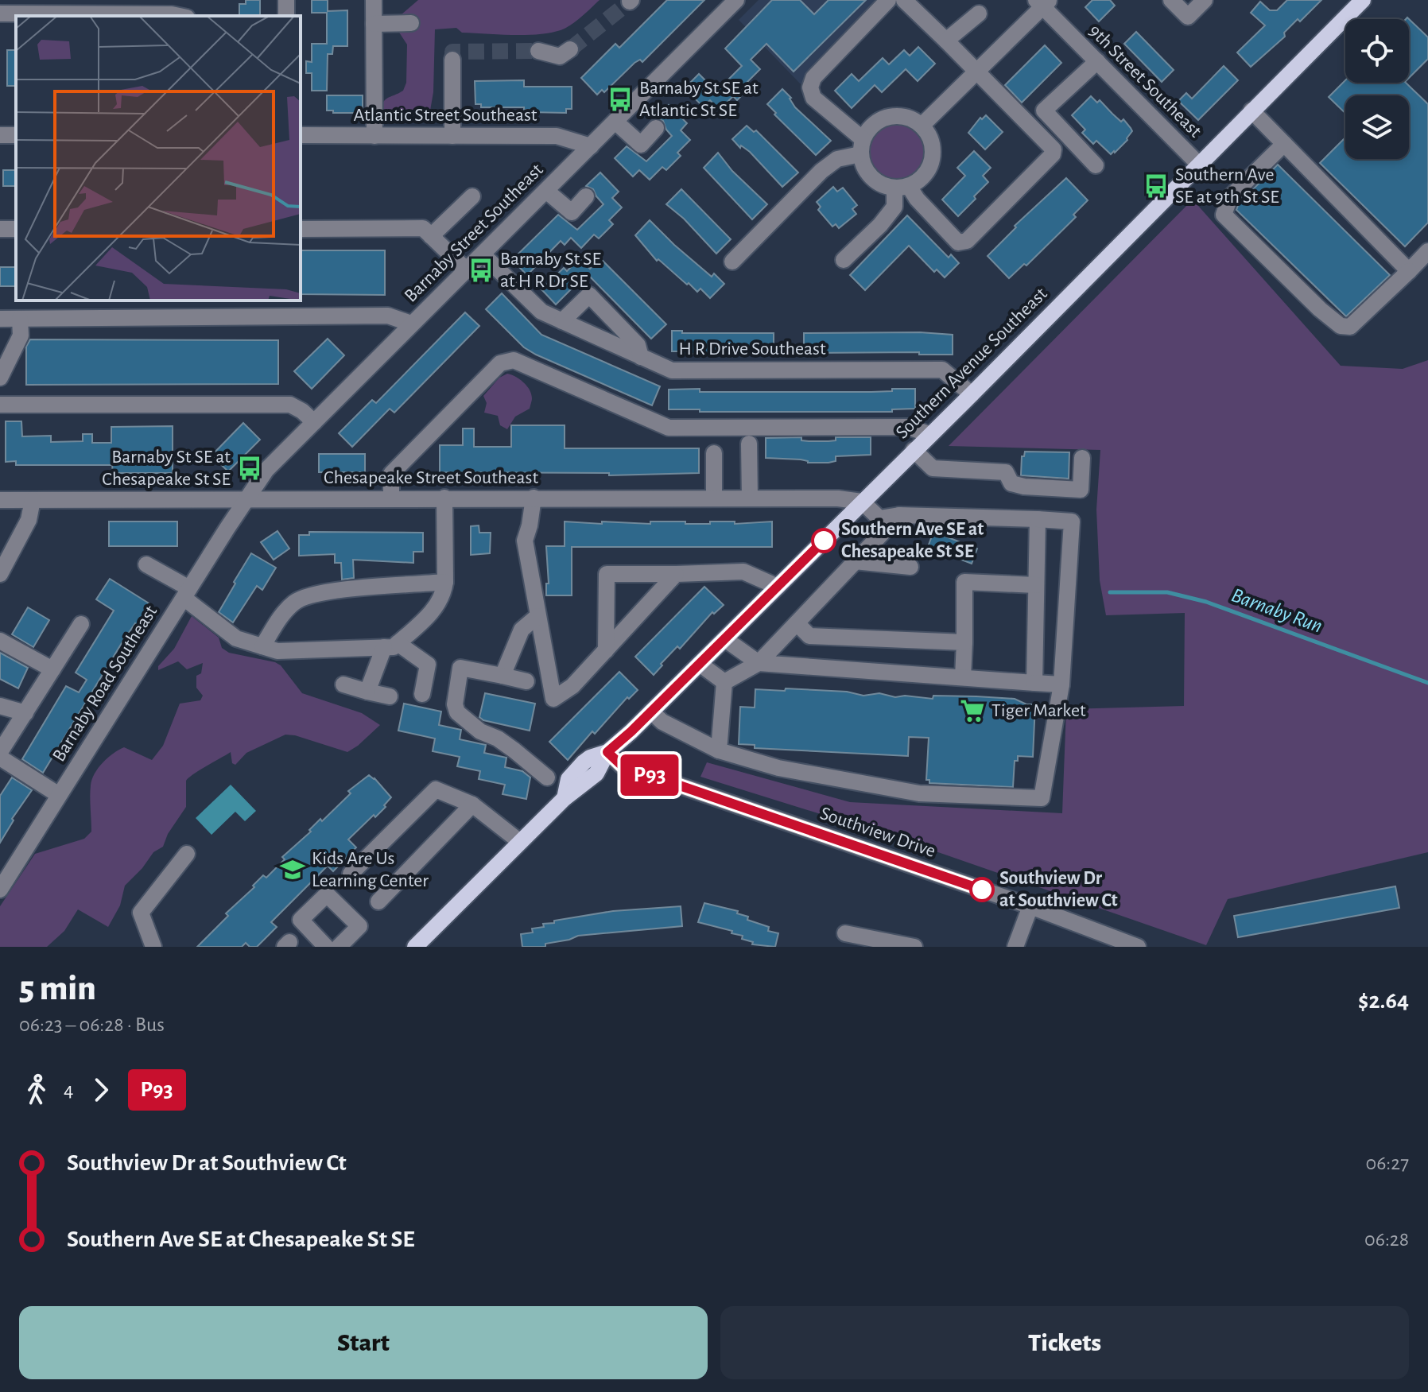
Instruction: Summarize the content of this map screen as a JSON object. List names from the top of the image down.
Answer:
{
  "streets": {
    "main road": ["Southern Avenue Southeast"],
    "street": [
      "9th Street Southeast",
      "Atlantic Street Southeast",
      "Barnaby Street Southeast",
      "H R Drive Southeast",
      "Chesapeake Street Southeast",
      "Barnaby Road Southeast",
      "Southview Drive"
    ]
  },
  "crossings": [
    ["9th Street Southeast", "Southern Avenue Southeast"],
    ["Atlantic Street Southeast", "Barnaby Street Southeast"],
    ["Barnaby Street Southeast", "H R Drive Southeast"],
    ["Barnaby Street Southeast", "Chesapeake Street Southeast"],
    ["Barnaby Street Southeast", "Barnaby Road Southeast"],
    ["H R Drive Southeast", "Southern Avenue Southeast"],
    ["Southern Avenue Southeast", "Chesapeake Street Southeast"],
    ["Southern Avenue Southeast", "Southview Drive"],
    ["Chesapeake Street Southeast", "Barnaby Road Southeast"]
  ],
  "water": ["Barnaby Run"],
  "places": {
    "bus stop": [
      "Barnaby St SE at Atlantic St SE",
      "Southern Ave SE at 9th St SE",
      "Barnaby St SE at H R Dr SE",
      "Barnaby St SE at Chesapeake St SE"
    ],
    "other": ["Southern Ave SE at Chesapeake St SE", "Southview Dr at Southview Ct"],
    "supermarket": ["Tiger Market"],
    "school or university": ["Kids Are Us Learning Center"]
  },
  "lines": ["bus line P93"],
  "page": {
    "on_map": "P93",
    "heading": ["5 min", "06:23 – 06:28 · Bus", "$2.64"],
    "legs": ["4", "P93"],
    "list": [
      {
        "name": "Southview Dr at Southview Ct",
        "value": "06:27"
      },
      {
        "name": "Southern Ave SE at Chesapeake St SE",
        "value": "06:28"
      }
    ],
    "buttons": ["Start", "Tickets"]
  }
}
